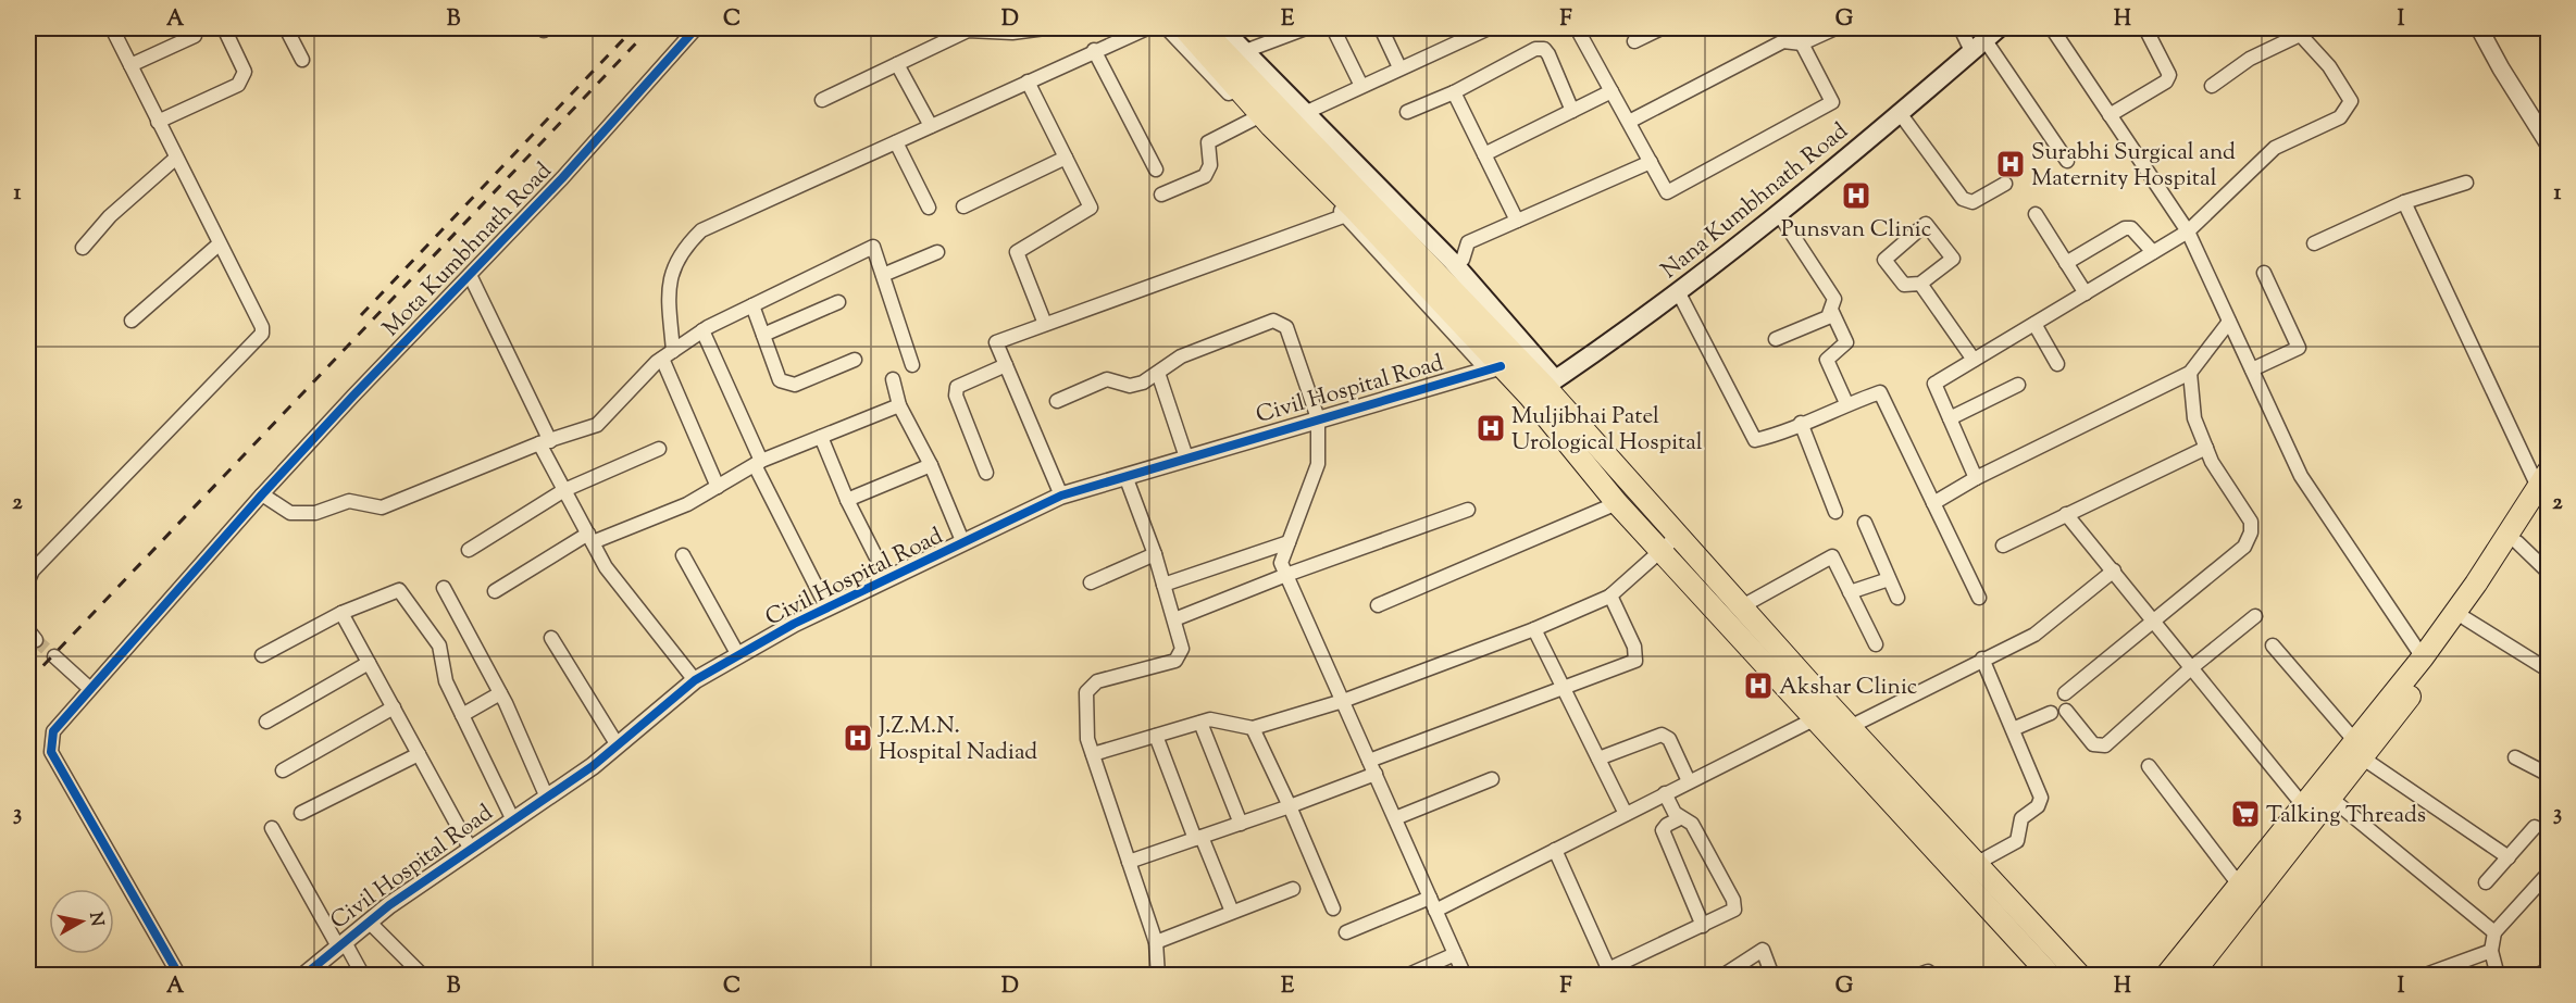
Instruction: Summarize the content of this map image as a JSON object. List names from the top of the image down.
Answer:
{
  "streets": {
    "main road": ["Nana Kumbhnath Road"],
    "street": ["Mota Kumbhnath Road", "Civil Hospital Road"]
  },
  "places": {
    "hospital": [
      "Surabhi Surgical and Maternity Hospital",
      "Punsvan Clinic",
      "Muljibhai Patel Urological Hospital",
      "Akshar Clinic",
      "J.Z.M.N. Hospital Nadiad"
    ],
    "supermarket": ["Talking Threads"]
  },
  "north": "right",
  "grid": {
    "columns": [
      "A",
      "B",
      "C",
      "D",
      "E",
      "F",
      "G",
      "H",
      "I"
    ],
    "rows": ["1", "2", "3"]
  }
}
